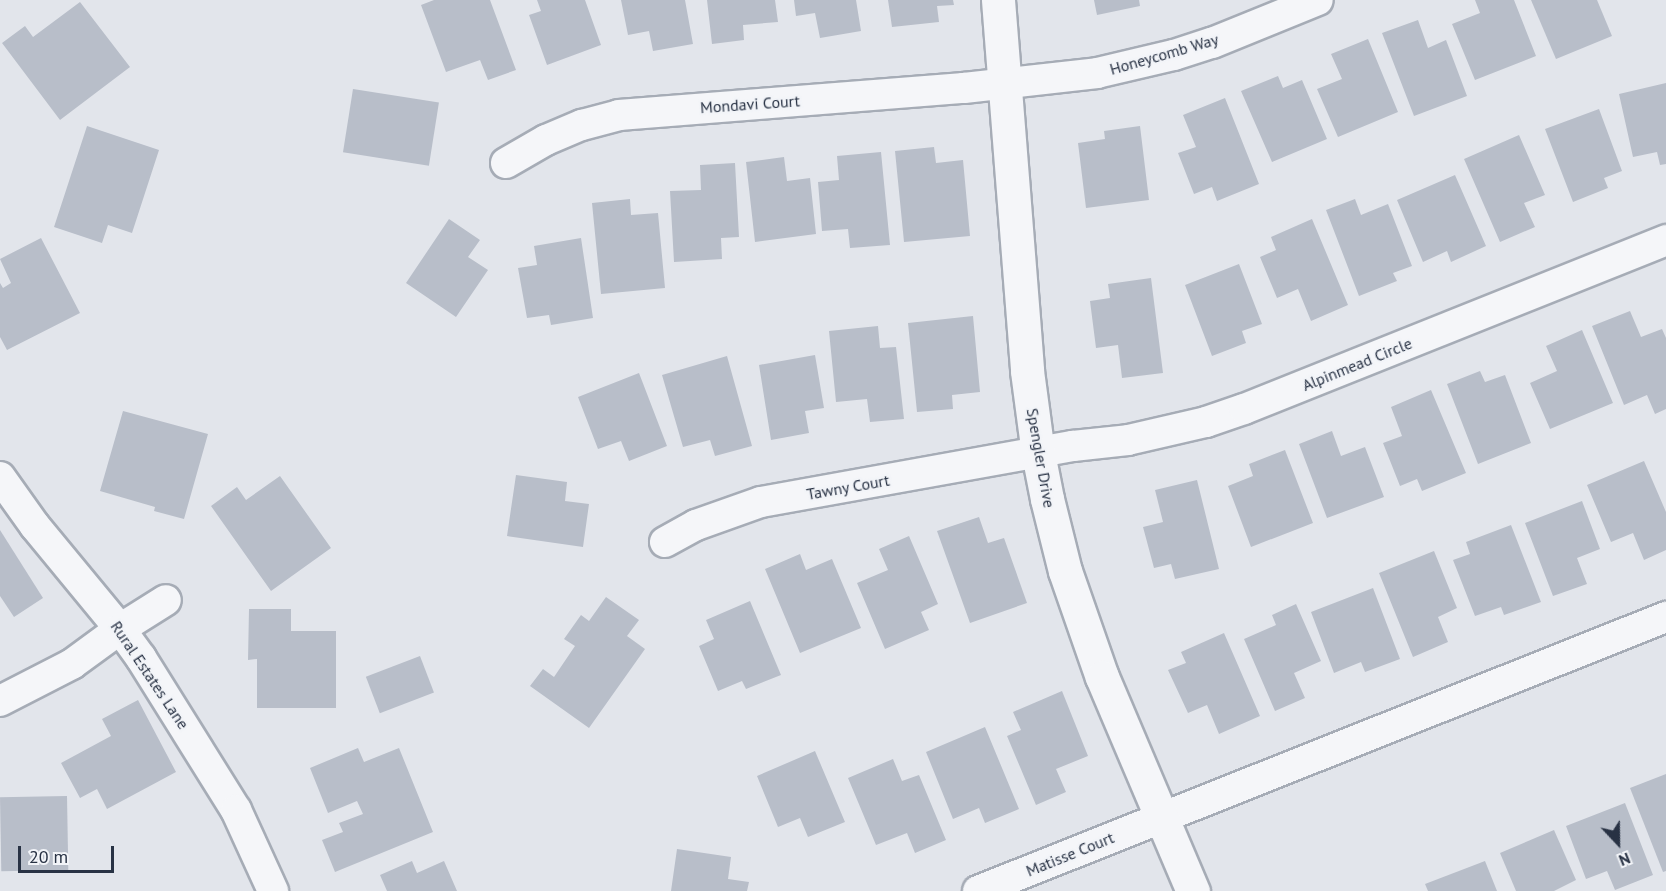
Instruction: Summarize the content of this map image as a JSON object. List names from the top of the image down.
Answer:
{
  "streets": {
    "street": [
      "Honeycomb Way",
      "Mondavi Court",
      "Alpinmead Circle",
      "Spengler Drive",
      "Tawny Court",
      "Rural Estates Lane",
      "Matisse Court"
    ]
  },
  "crossings": [
    ["Honeycomb Way", "Mondavi Court"],
    ["Honeycomb Way", "Spengler Drive"],
    ["Mondavi Court", "Spengler Drive"],
    ["Alpinmead Circle", "Spengler Drive"],
    ["Alpinmead Circle", "Tawny Court"],
    ["Spengler Drive", "Tawny Court"],
    ["Spengler Drive", "Matisse Court"]
  ],
  "scale_bar": "20 m",
  "north": "bottom"
}
